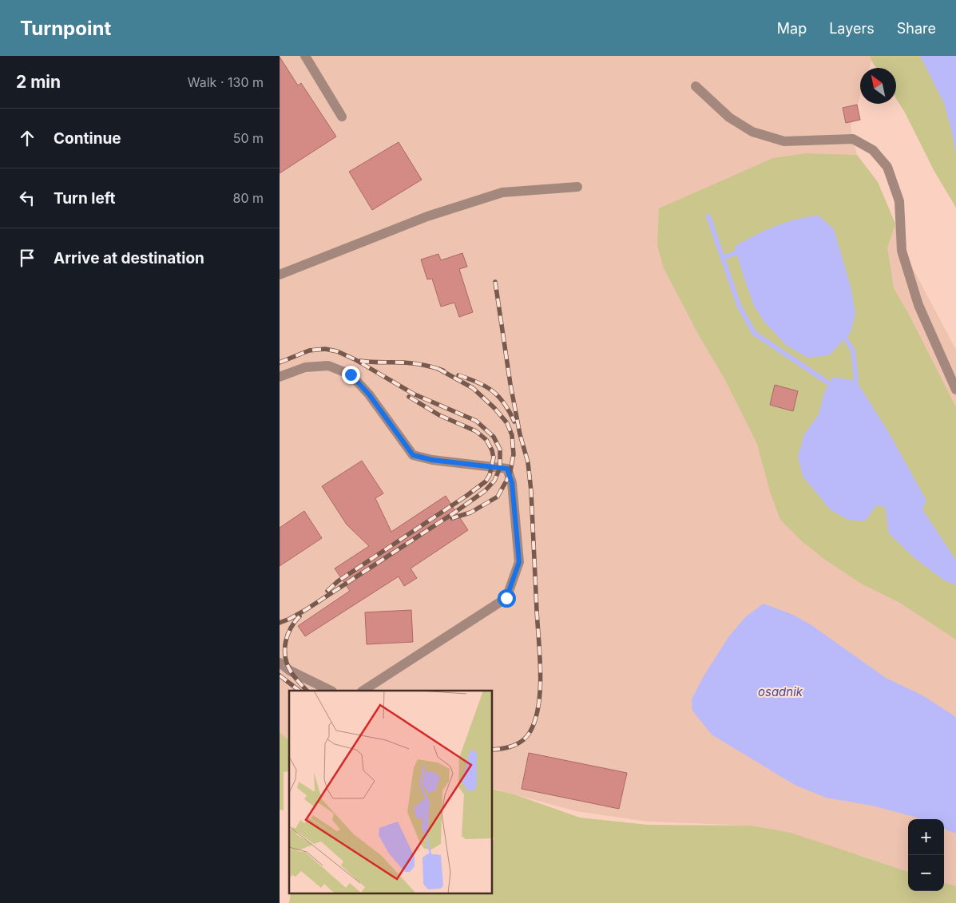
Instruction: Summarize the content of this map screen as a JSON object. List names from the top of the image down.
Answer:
{
  "water": ["osadnik"],
  "north": "top left",
  "page": {
    "header": "Turnpoint",
    "nav": ["Map", "Layers", "Share"],
    "heading": ["2 min", "Walk · 130 m"],
    "list": [
      ["Continue", "50 m"],
      ["Turn left", "80 m"],
      "Arrive at destination"
    ],
    "map_buttons": ["+", "−"]
  }
}
